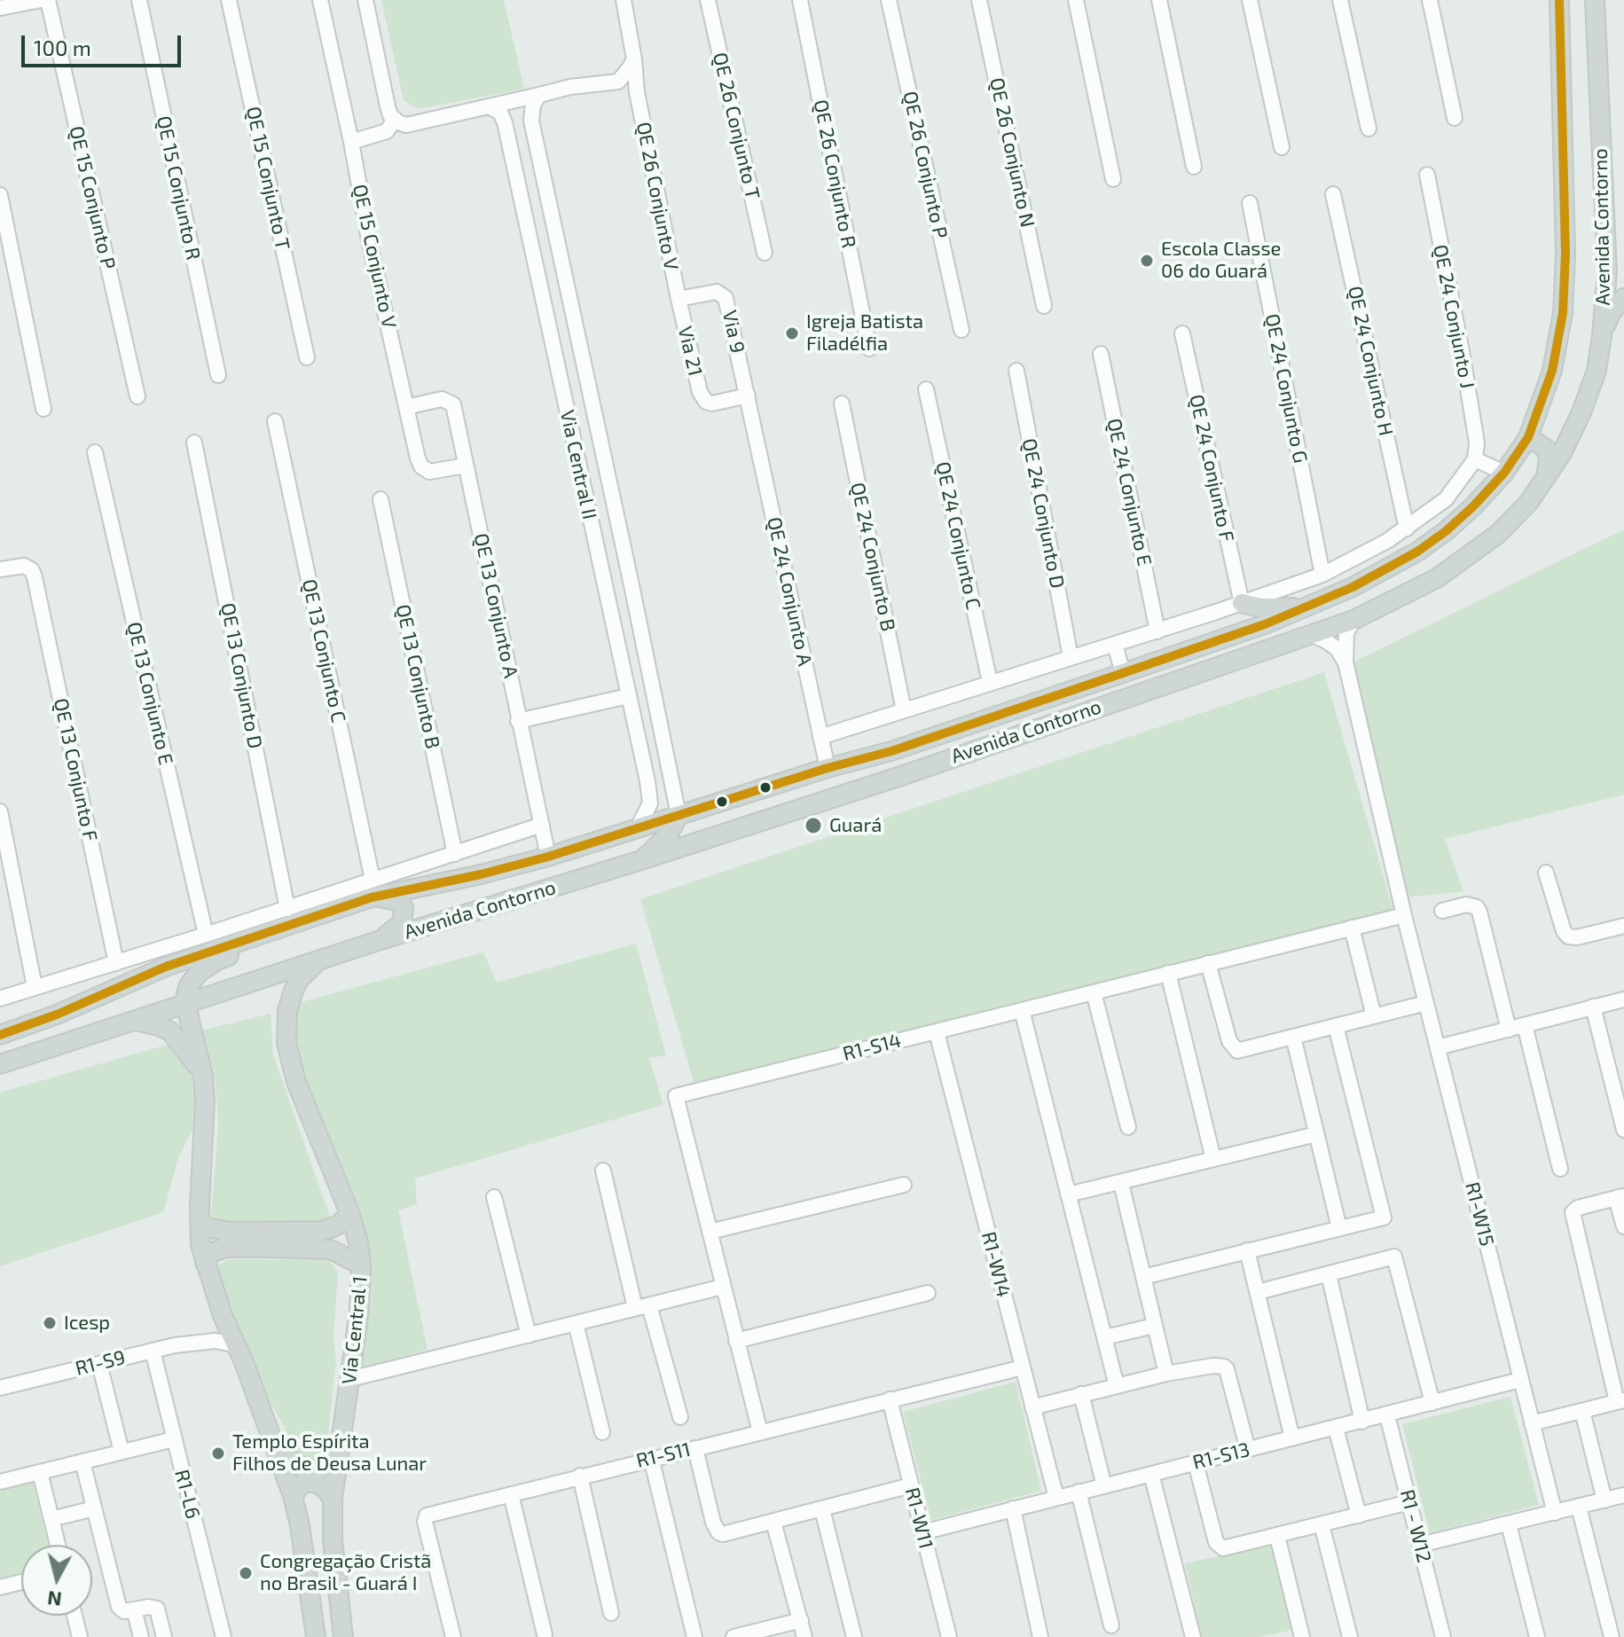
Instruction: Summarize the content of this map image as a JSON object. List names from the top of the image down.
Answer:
{
  "streets": {
    "main road": ["Avenida Contorno", "Via Central 1"],
    "street": [
      "QE 26 Conjunto T",
      "QE 26 Conjunto N",
      "QE 26 Conjunto P",
      "QE 26 Conjunto R",
      "QE 15 Conjunto T",
      "QE 15 Conjunto R",
      "QE 26 Conjunto V",
      "QE 15 Conjunto P",
      "QE 15 Conjunto V",
      "QE 24 Conjunto J",
      "Via 9",
      "Via 21",
      "QE 24 Conjunto H",
      "QE 24 Conjunto G",
      "Via Central II",
      "QE 24 Conjunto F",
      "QE 24 Conjunto E",
      "QE 24 Conjunto D",
      "QE 24 Conjunto C",
      "QE 24 Conjunto B",
      "QE 24 Conjunto A",
      "QE 13 Conjunto A",
      "QE 13 Conjunto C",
      "QE 13 Conjunto D",
      "QE 13 Conjunto B",
      "QE 13 Conjunto E",
      "QE 13 Conjunto F",
      "R1-S14",
      "R1-W15",
      "R1-W14",
      "R1-S9",
      "R1-S11",
      "R1-S13",
      "R1-L6",
      "R1-W11",
      "R1 - W12"
    ]
  },
  "crossings": [
    ["QE 26 Conjunto V", "Via 9"],
    ["QE 26 Conjunto V", "Via 21"],
    ["Avenida Contorno", "Via Central II"],
    ["Avenida Contorno", "QE 24 Conjunto A"],
    ["Avenida Contorno", "QE 13 Conjunto A"],
    ["Avenida Contorno", "QE 13 Conjunto C"],
    ["Avenida Contorno", "QE 13 Conjunto D"],
    ["Avenida Contorno", "Via Central 1"],
    ["QE 15 Conjunto V", "QE 13 Conjunto A"],
    ["Via 9", "Via 21"],
    ["Via 9", "QE 24 Conjunto A"],
    ["R1-S14", "R1-W15"],
    ["R1-S14", "R1-W14"],
    ["R1-S14", "R1-S11"],
    ["R1-W15", "R1-S13"],
    ["R1-W14", "R1-S11"],
    ["R1-W14", "R1-S13"],
    ["R1-S9", "R1-L6"],
    ["R1-S11", "R1-W11"],
    ["R1-S13", "R1-W11"],
    ["R1-S13", "R1 - W12"]
  ],
  "places": [
    "Escola Classe 06 do Guará",
    "Igreja Batista Filadélfia",
    "Guará",
    "Icesp",
    "Templo Espírita Filhos de Deusa Lunar",
    "Congregação Cristã no Brasil - Guará I"
  ],
  "scale_bar": "100 m",
  "north": "bottom"
}
